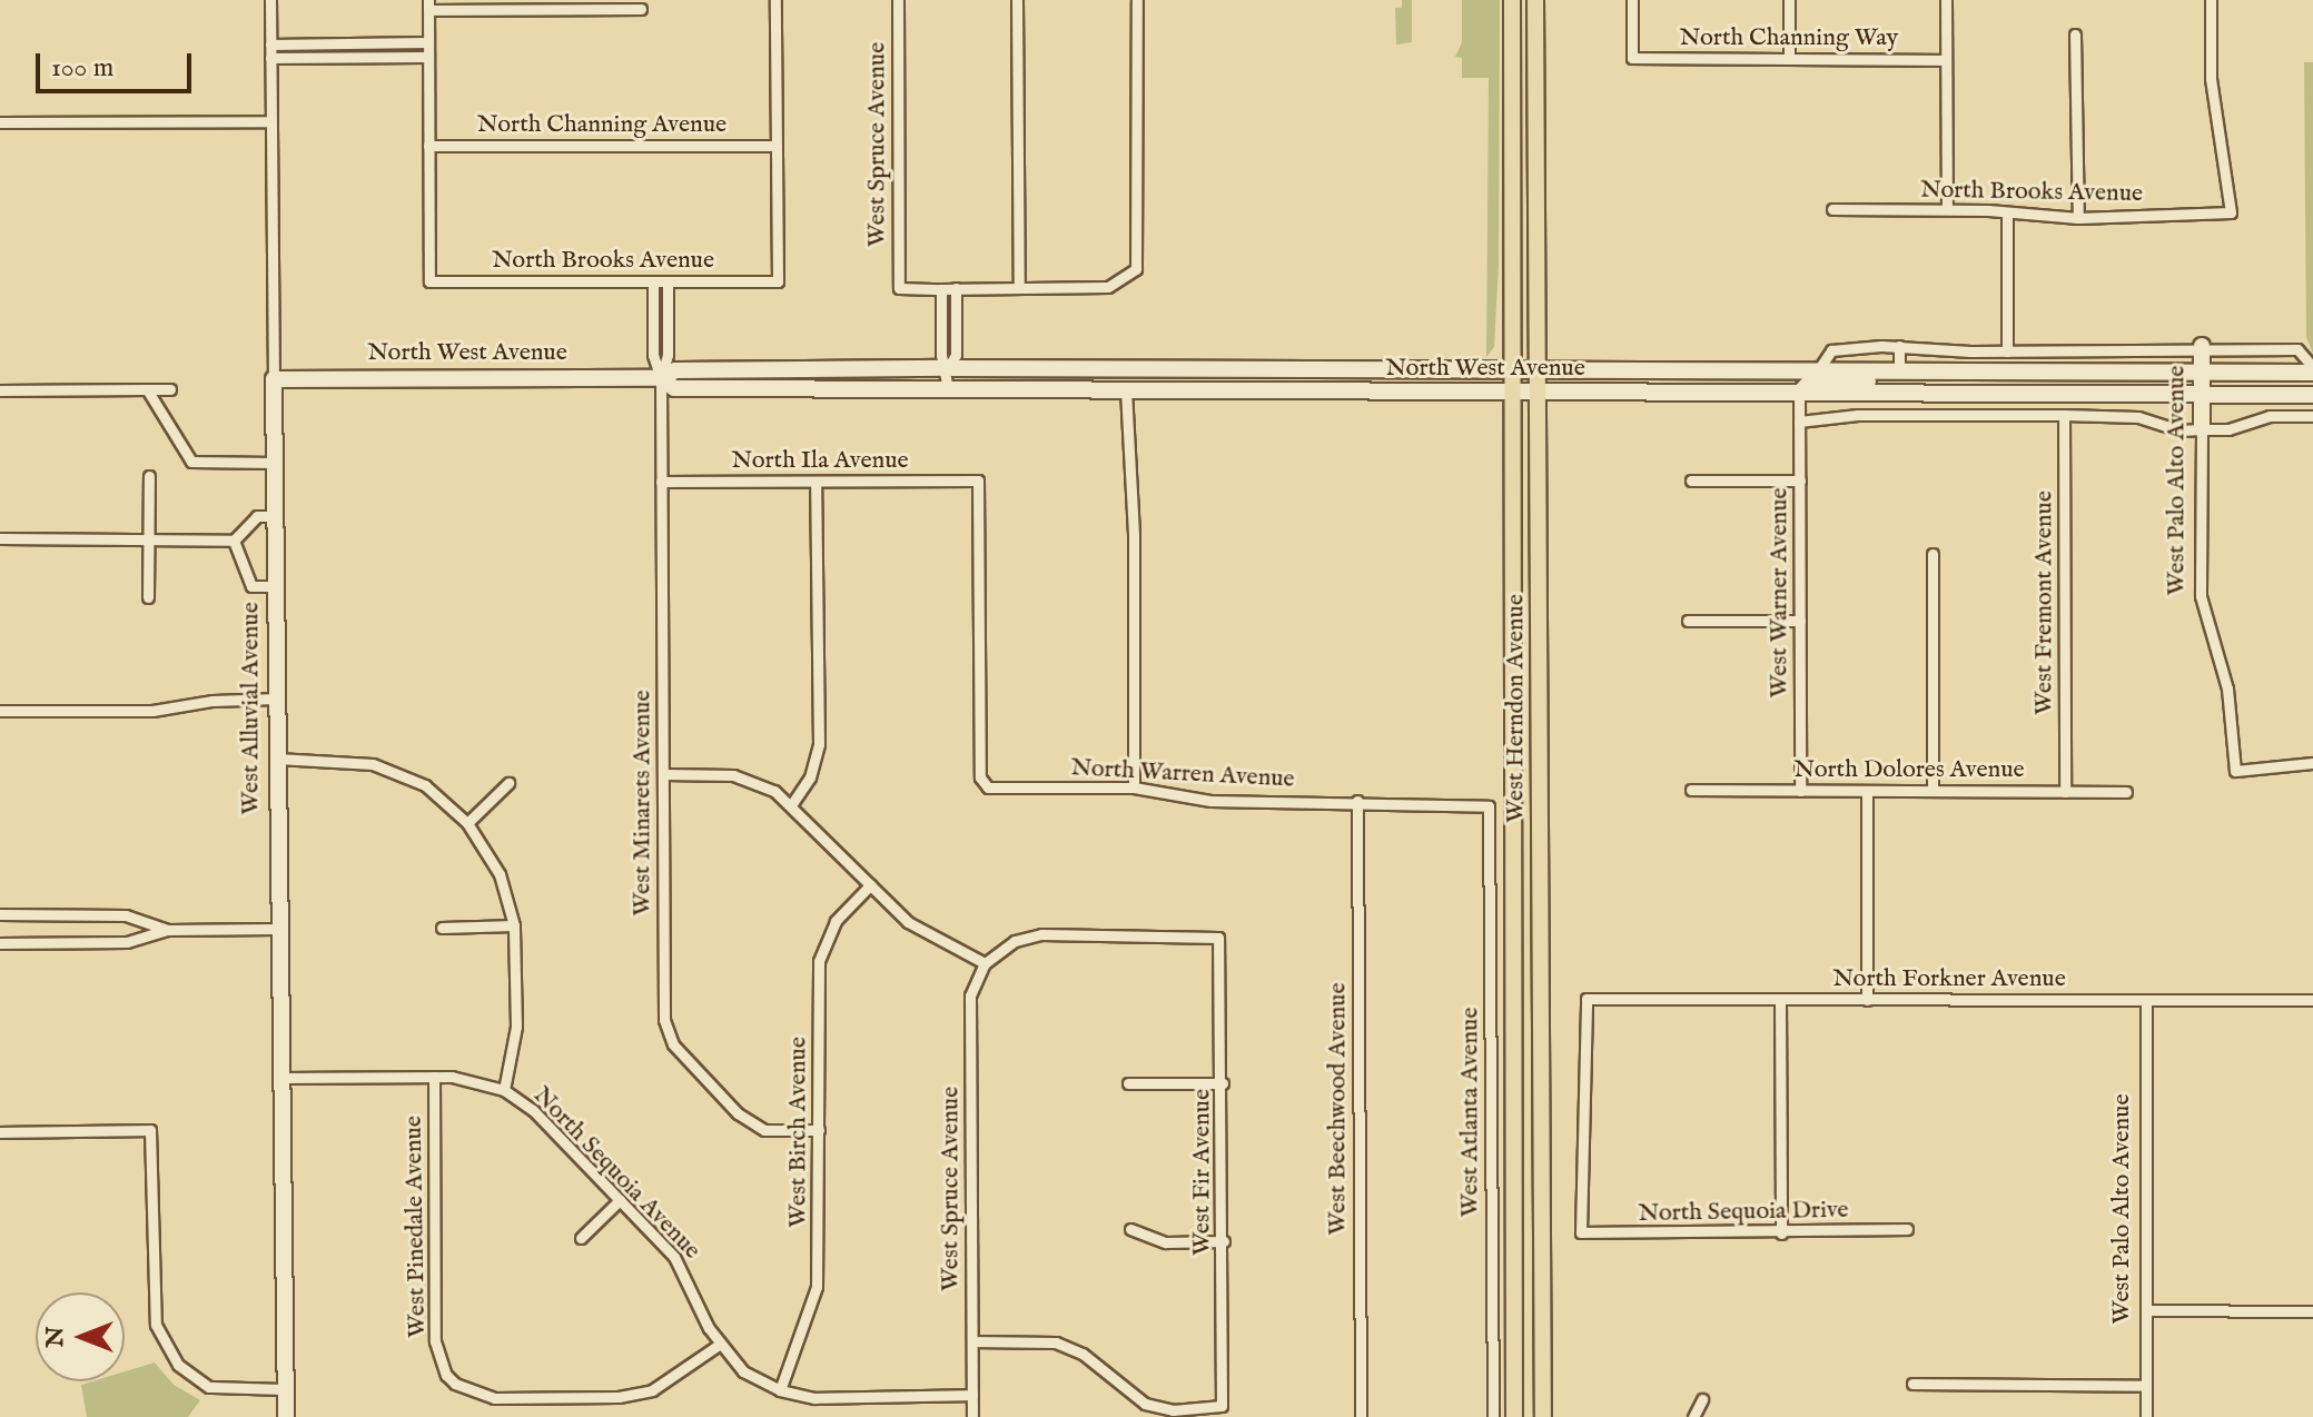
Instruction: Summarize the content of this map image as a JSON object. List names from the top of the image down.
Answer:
{
  "streets": {
    "main road": ["West Herndon Avenue"],
    "street": [
      "North Channing Way",
      "North Channing Avenue",
      "West Spruce Avenue",
      "North Brooks Avenue",
      "North West Avenue",
      "North Ila Avenue",
      "West Palo Alto Avenue",
      "West Warner Avenue",
      "West Fremont Avenue",
      "West Alluvial Avenue",
      "North Dolores Avenue",
      "North Warren Avenue",
      "West Minarets Avenue",
      "North Forkner Avenue",
      "West Beechwood Avenue",
      "West Atlanta Avenue",
      "West Birch Avenue",
      "West Fir Avenue",
      "North Sequoia Avenue",
      "North Sequoia Drive",
      "West Pinedale Avenue"
    ]
  },
  "crossings": [
    ["North Channing Avenue", "North Brooks Avenue"],
    ["West Spruce Avenue", "West Fir Avenue"],
    ["West Spruce Avenue", "North Sequoia Avenue"],
    ["North Brooks Avenue", "West Minarets Avenue"],
    ["North West Avenue", "West Palo Alto Avenue"],
    ["North West Avenue", "West Warner Avenue"],
    ["North West Avenue", "West Alluvial Avenue"],
    ["North West Avenue", "West Herndon Avenue"],
    ["North West Avenue", "West Minarets Avenue"],
    ["North Ila Avenue", "North Warren Avenue"],
    ["North Ila Avenue", "West Minarets Avenue"],
    ["West Palo Alto Avenue", "North Forkner Avenue"],
    ["West Warner Avenue", "North Dolores Avenue"],
    ["West Fremont Avenue", "North Dolores Avenue"],
    ["West Alluvial Avenue", "North Sequoia Avenue"],
    ["North Warren Avenue", "West Beechwood Avenue"],
    ["North Warren Avenue", "West Atlanta Avenue"],
    ["West Minarets Avenue", "West Birch Avenue"],
    ["North Forkner Avenue", "North Sequoia Drive"],
    ["West Birch Avenue", "North Sequoia Avenue"],
    ["North Sequoia Avenue", "West Pinedale Avenue"]
  ],
  "scale_bar": "100 m",
  "north": "left"
}
